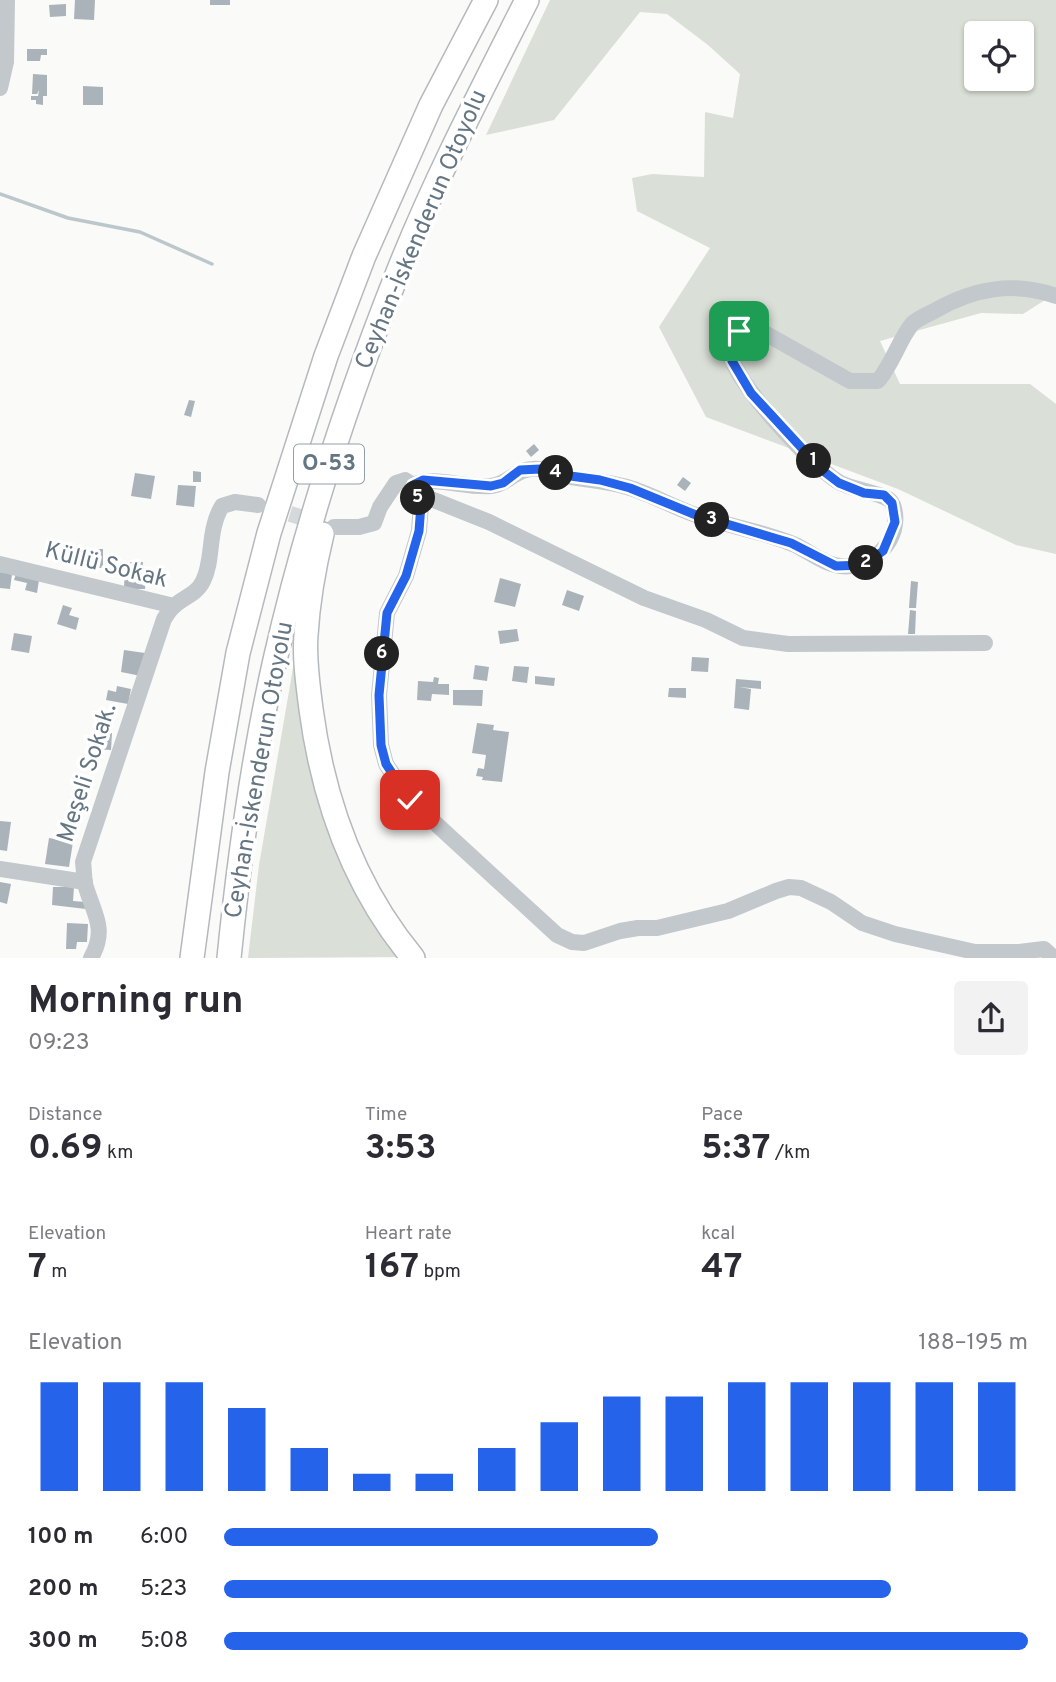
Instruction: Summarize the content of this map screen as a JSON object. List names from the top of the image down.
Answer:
{
  "streets": {
    "highway": ["Ceyhan-İskenderun Otoyolu", "O-53"],
    "street": ["Küllü Sokak", "Meşeli Sokak."]
  },
  "crossings": [
    ["Küllü Sokak", "Meşeli Sokak."]
  ],
  "page": {
    "pins": [
      "1",
      "4",
      "5",
      "3",
      "2",
      "6"
    ],
    "heading": ["Morning run", "09:23"],
    "stats": [
      ["Distance", "0.69 km"],
      ["Time", "3:53"],
      ["Pace", "5:37 /km"],
      ["Elevation", "7 m"],
      ["Heart rate", "167 bpm"],
      ["kcal", "47"]
    ],
    "chart": ["Elevation", "188–195 m"],
    "list": [
      {
        "name": "100 m",
        "note": "6:00"
      },
      {
        "name": "200 m",
        "note": "5:23"
      },
      {
        "name": "300 m",
        "note": "5:08"
      }
    ]
  }
}
